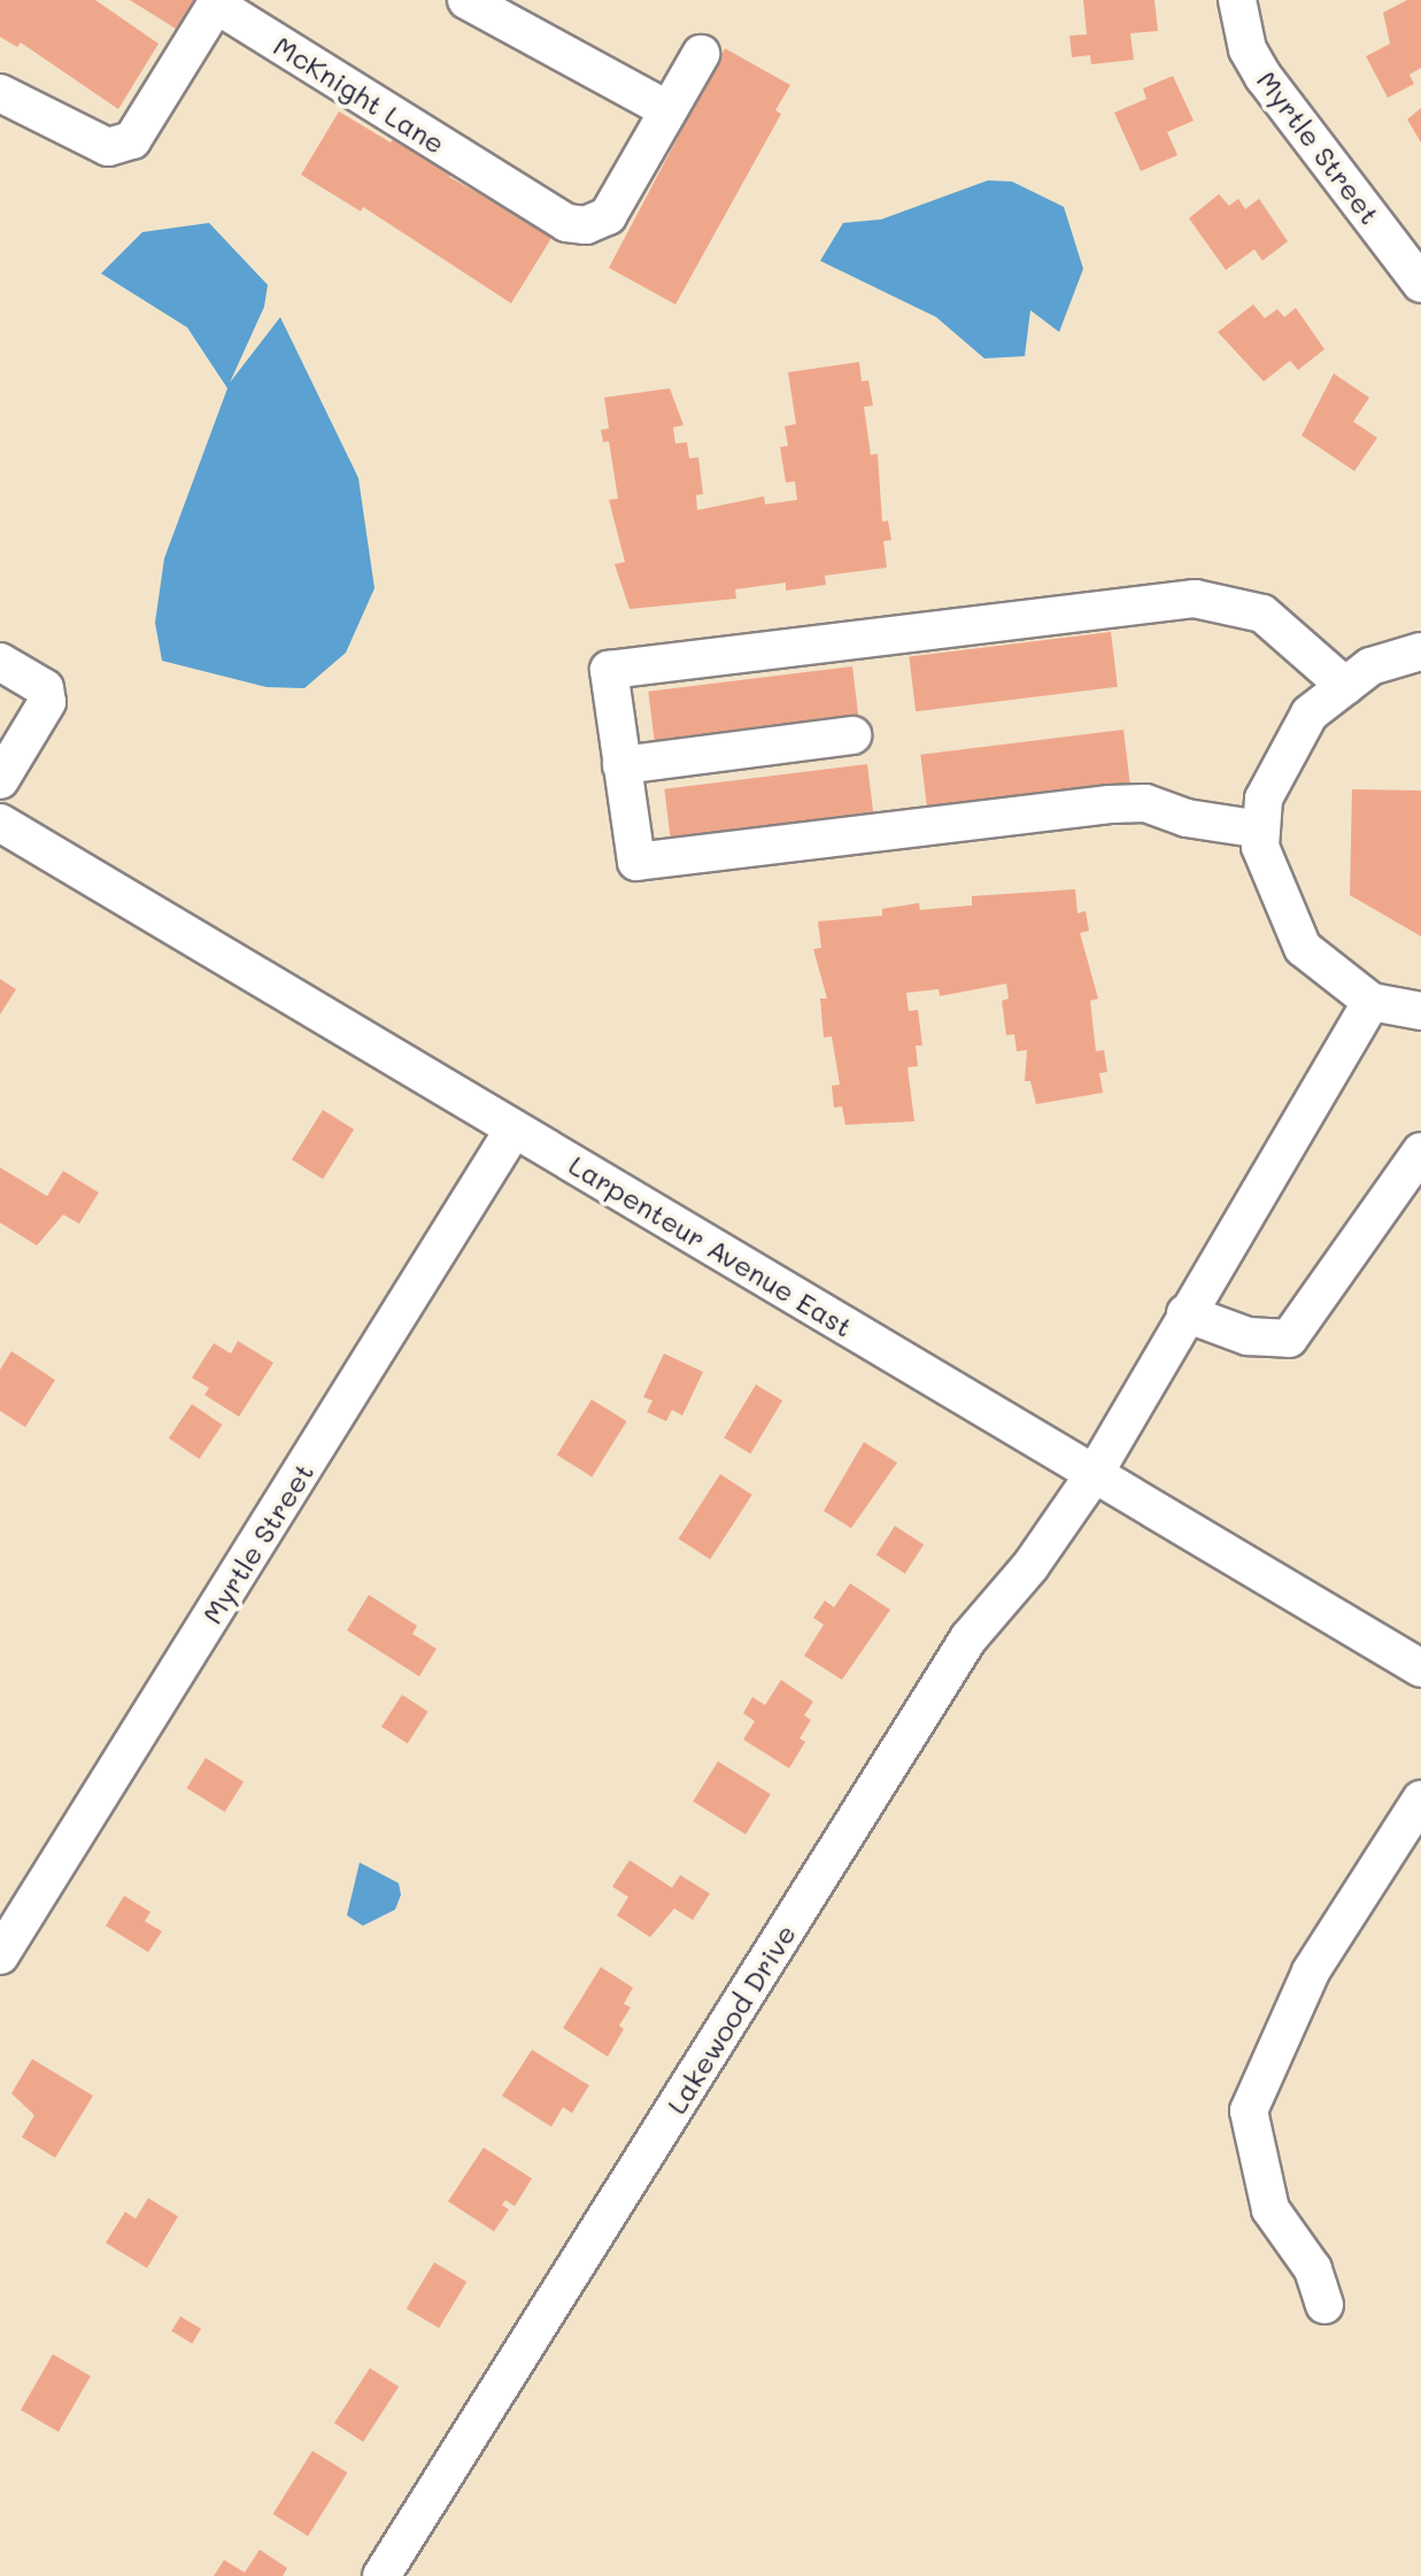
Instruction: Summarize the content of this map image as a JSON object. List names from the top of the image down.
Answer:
{
  "streets": {
    "street": [
      "McKnight Lane",
      "Myrtle Street",
      "Larpenteur Avenue East",
      "Lakewood Drive"
    ]
  },
  "crossings": [
    ["Myrtle Street", "Larpenteur Avenue East"],
    ["Larpenteur Avenue East", "Lakewood Drive"]
  ]
}
